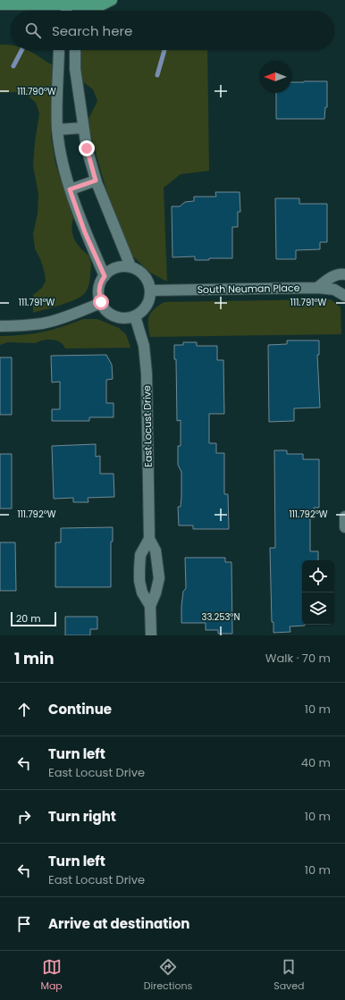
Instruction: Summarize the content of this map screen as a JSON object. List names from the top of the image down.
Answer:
{
  "streets": {
    "street": ["South Neuman Place", "East Locust Drive"]
  },
  "crossings": [
    ["South Neuman Place", "East Locust Drive"]
  ],
  "scale_bar": "20 m",
  "north": "left",
  "page": {
    "search": "Search here",
    "scale": "20 m",
    "heading": ["1 min", "Walk · 70 m"],
    "list": [
      ["Continue", "10 m"],
      ["Turn left", "East Locust Drive", "40 m"],
      ["Turn right", "10 m"],
      ["Turn left", "East Locust Drive", "10 m"],
      "Arrive at destination"
    ],
    "nav": ["Map", "Directions", "Saved"]
  },
  "coordinates": [
    "111.790°W",
    "111.791°W",
    "111.792°W",
    "33.253°N"
  ]
}
